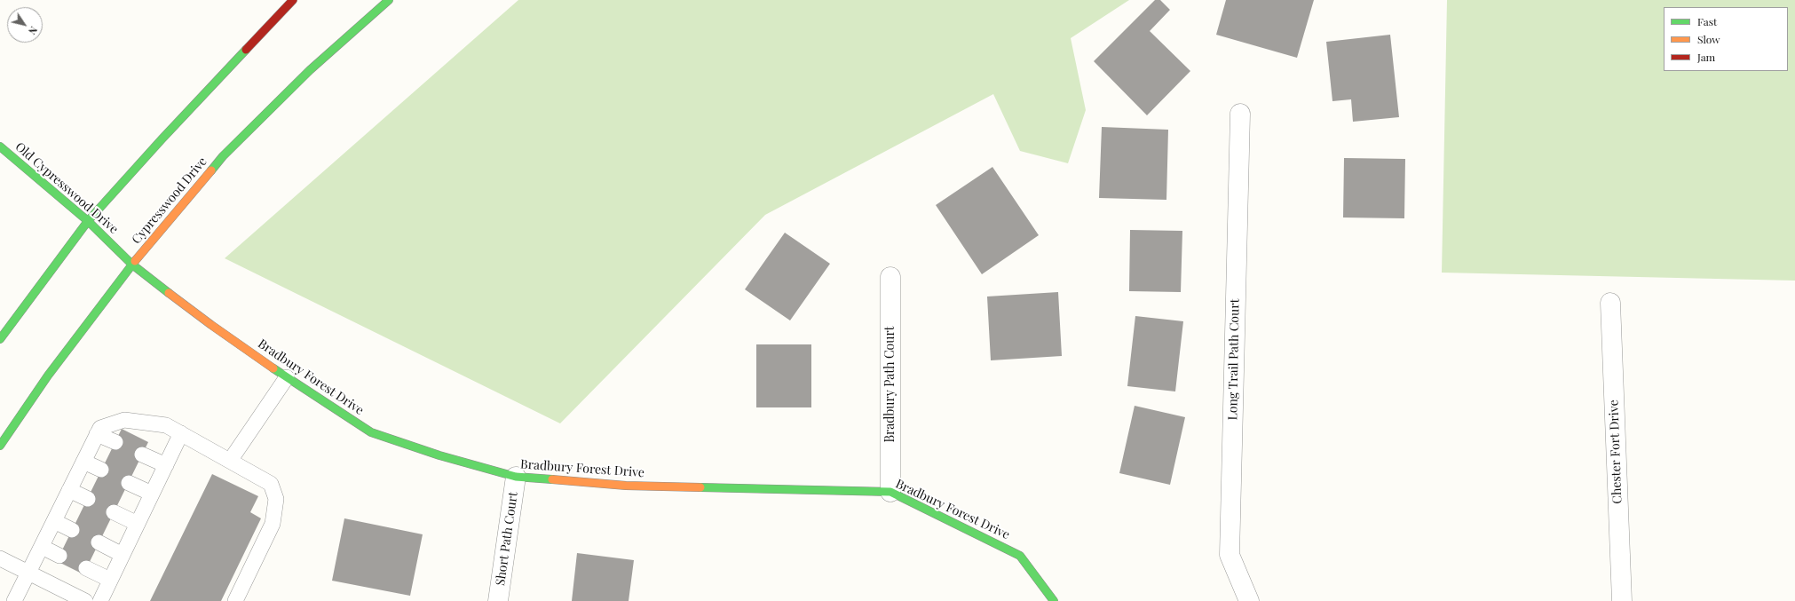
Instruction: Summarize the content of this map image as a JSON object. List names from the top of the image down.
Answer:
{
  "streets": {
    "street": [
      "Old Cypresswood Drive",
      "Cypresswood Drive",
      "Long Trail Path Court",
      "Bradbury Forest Drive",
      "Bradbury Path Court",
      "Chester Fort Drive",
      "Short Path Court"
    ]
  },
  "crossings": [
    ["Old Cypresswood Drive", "Cypresswood Drive"],
    ["Old Cypresswood Drive", "Bradbury Forest Drive"],
    ["Cypresswood Drive", "Bradbury Forest Drive"],
    ["Bradbury Forest Drive", "Bradbury Path Court"],
    ["Bradbury Forest Drive", "Short Path Court"]
  ],
  "legend": ["Fast", "Slow", "Jam"],
  "north": "bottom right"
}
